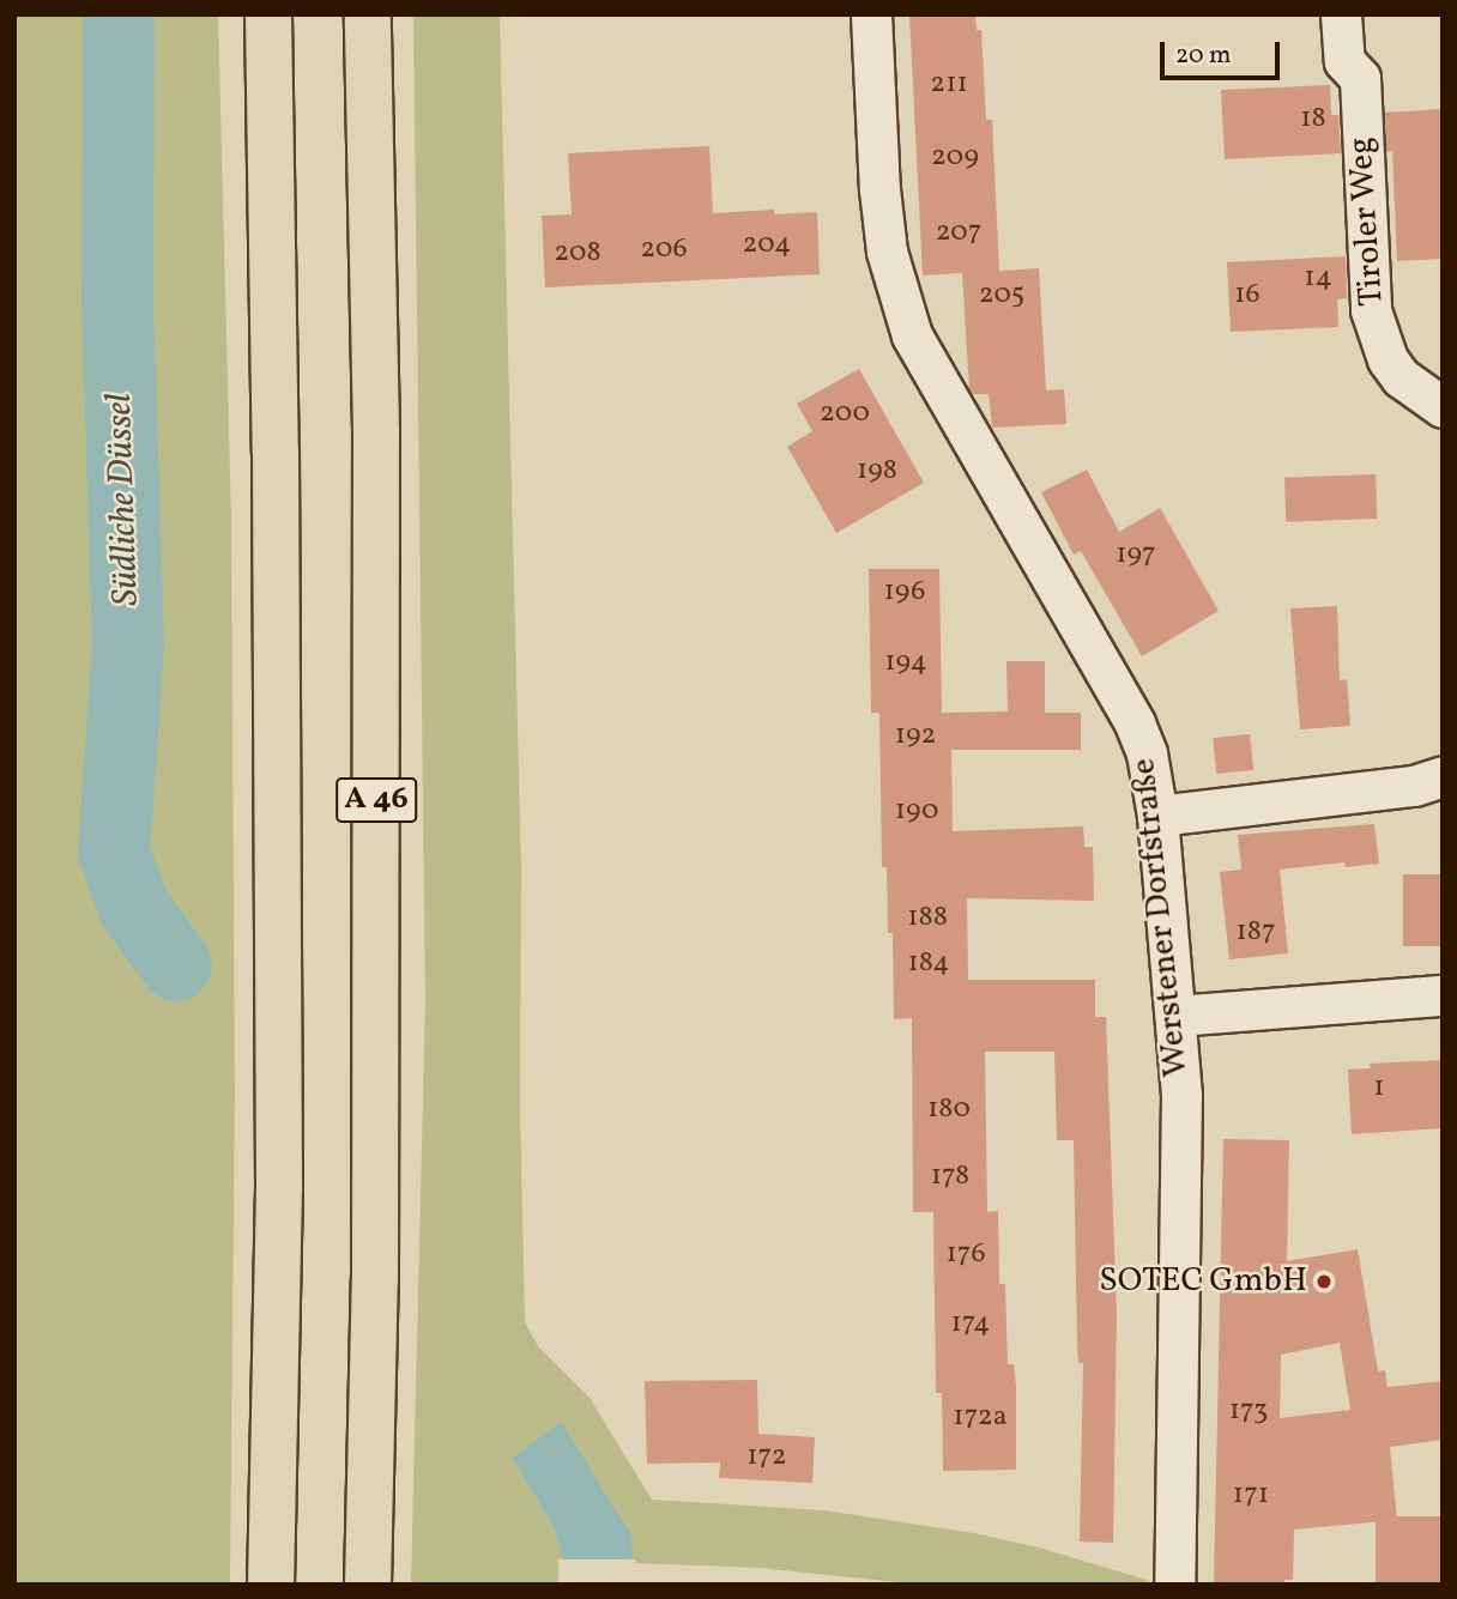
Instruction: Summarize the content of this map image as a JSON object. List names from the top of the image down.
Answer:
{
  "streets": {
    "highway": ["A 46"],
    "street": ["Tiroler Weg", "Werstener Dorfstraße"]
  },
  "water": ["Südliche Düssel"],
  "places": ["SOTEC GmbH"],
  "house_numbers": [
    "211",
    "18",
    "209",
    "207",
    "204",
    "206",
    "208",
    "14",
    "205",
    "16",
    "200",
    "198",
    "197",
    "196",
    "194",
    "192",
    "190",
    "188",
    "187",
    "184",
    "1",
    "180",
    "178",
    "176",
    "174",
    "173",
    "172a",
    "172",
    "171"
  ],
  "scale_bar": "20 m"
}
